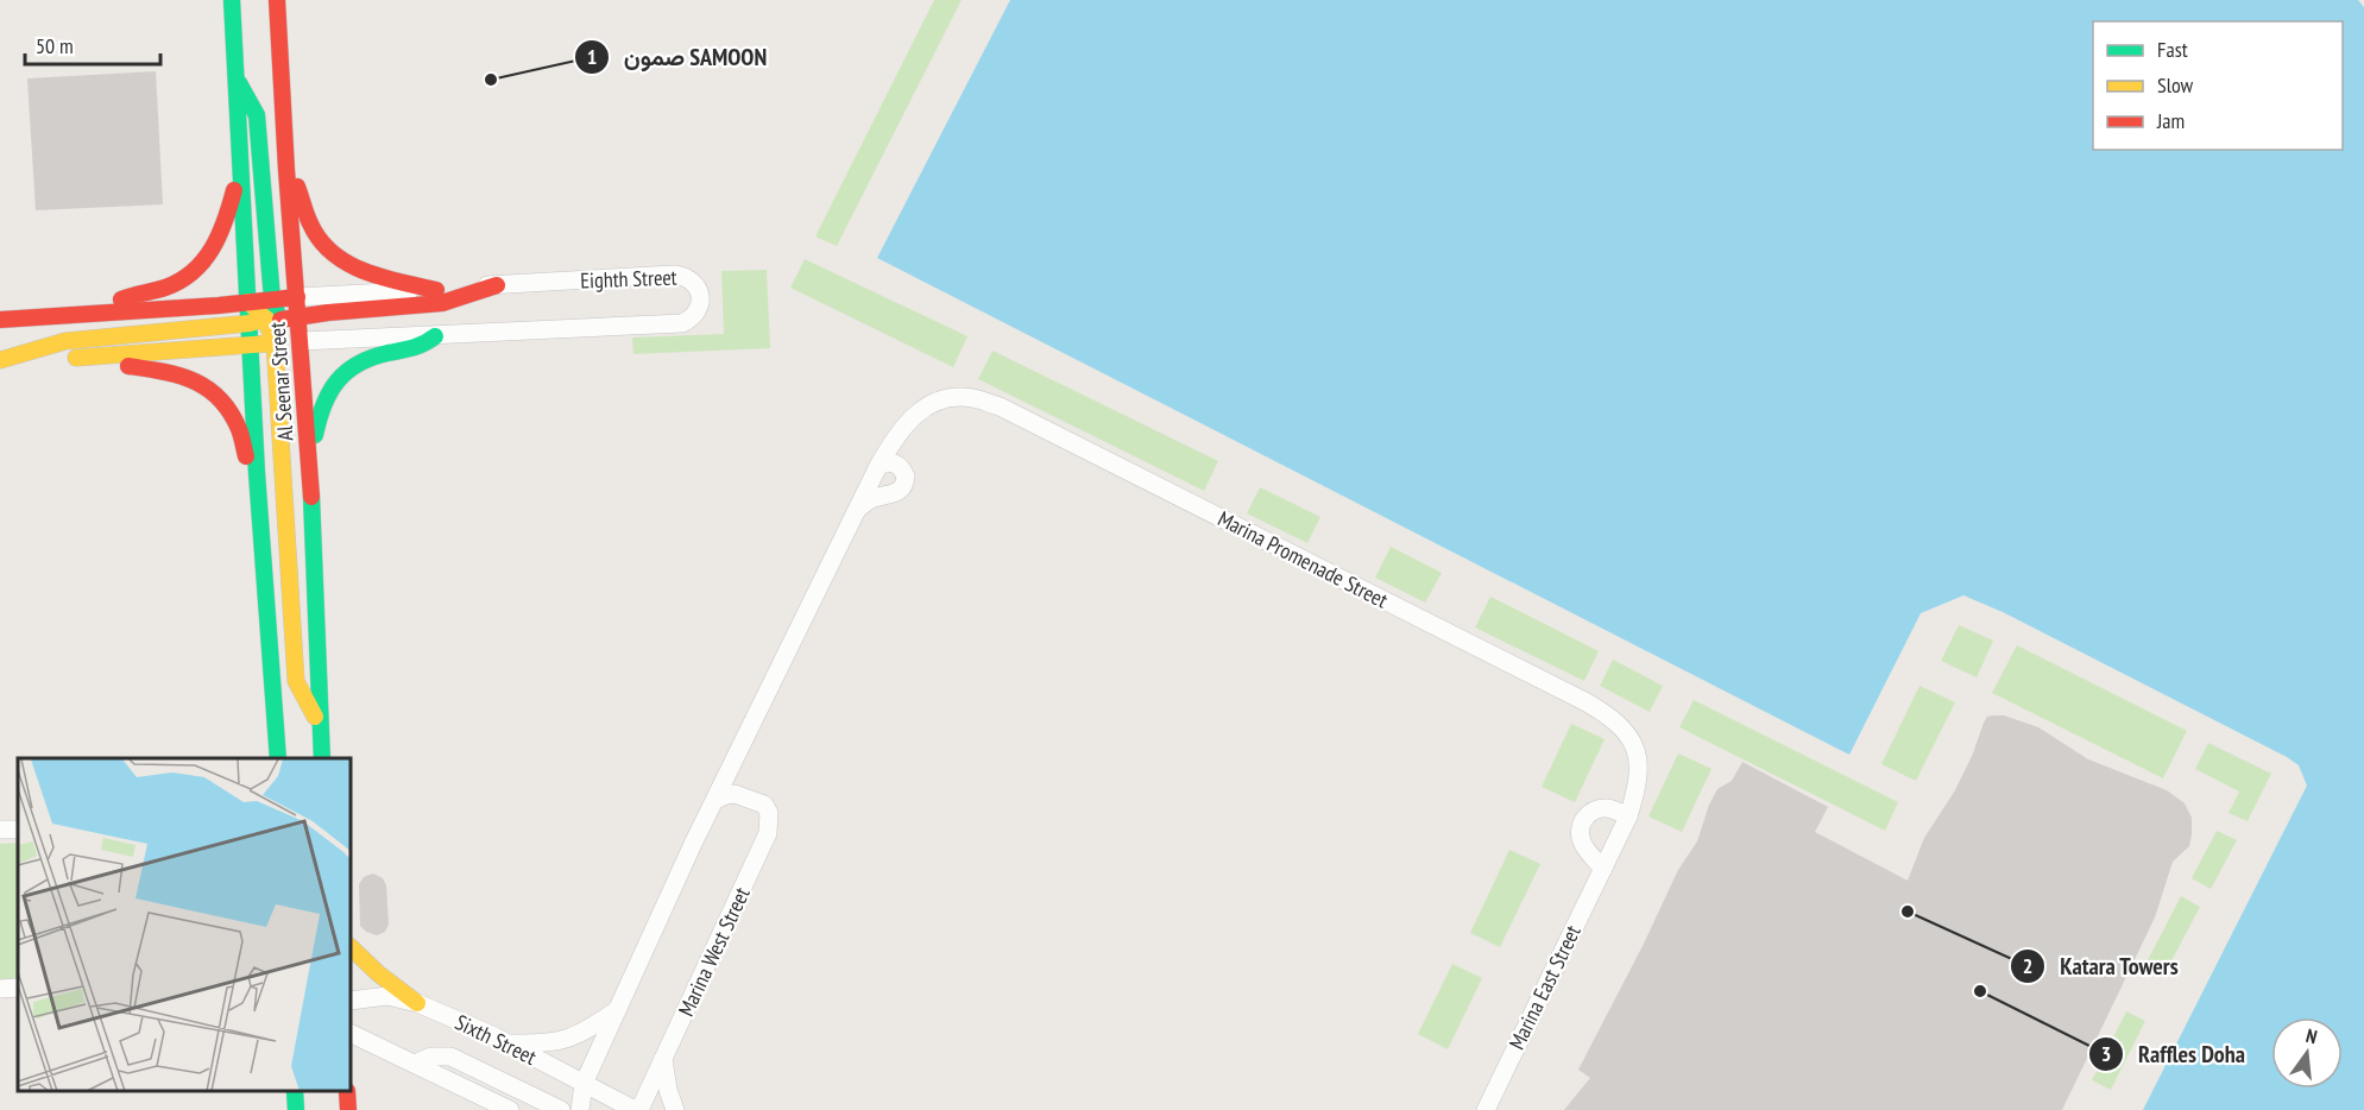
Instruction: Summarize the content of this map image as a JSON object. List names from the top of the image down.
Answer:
{
  "streets": {
    "street": [
      "Eighth Street",
      "Al Seenar Street",
      "Marina Promenade Street",
      "Marina West Street",
      "Marina East Street",
      "Sixth Street"
    ]
  },
  "crossings": [
    ["Eighth Street", "Al Seenar Street"],
    ["Marina Promenade Street", "Marina East Street"],
    ["Marina West Street", "Sixth Street"]
  ],
  "places": ["صمون SAMOON", "Katara Towers", "Raffles Doha"],
  "legend": ["Fast", "Slow", "Jam"],
  "scale_bar": "50 m",
  "north": "top"
}
